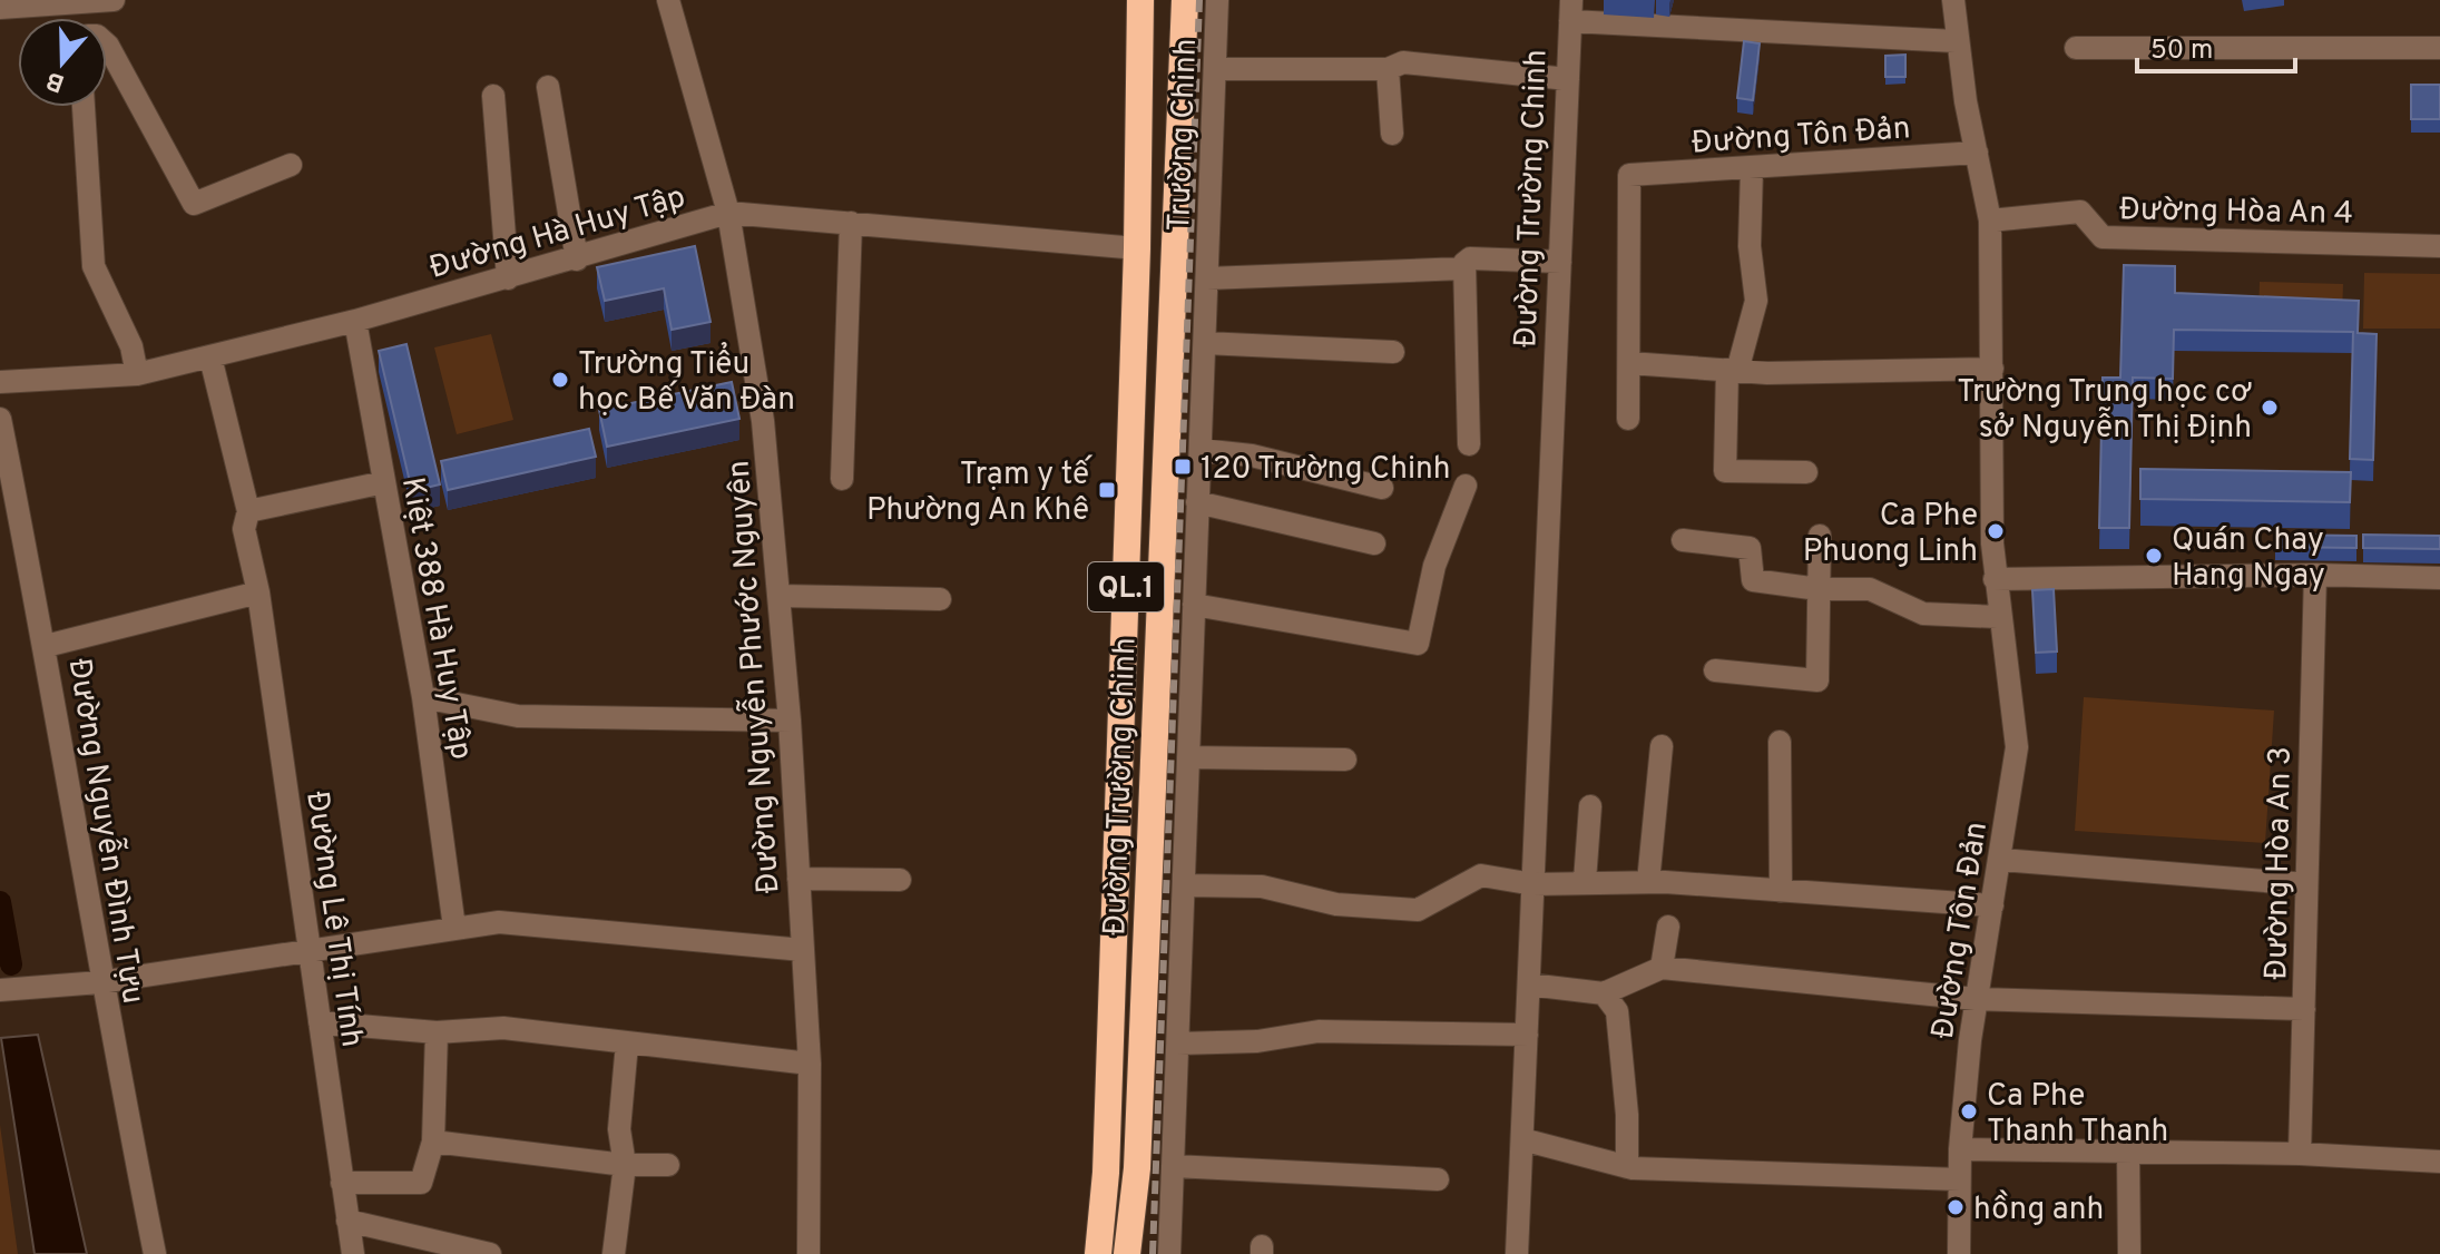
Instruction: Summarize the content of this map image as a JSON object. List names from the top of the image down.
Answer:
{
  "streets": {
    "highway": ["Đường Trường Chinh", "QL.1"],
    "street": [
      "Đường Tôn Đản",
      "Trường Chinh",
      "Đường Hòa An 4",
      "Đường Hà Huy Tập",
      "Kiệt 388 Hà Huy Tập",
      "Đường Nguyễn Phước Nguyên",
      "Đường Nguyễn Đình Tựu",
      "Đường Hòa An 3",
      "Đường Lê Thị Tính"
    ]
  },
  "crossings": [
    ["Đường Tôn Đản", "Đường Hòa An 4"],
    ["Đường Trường Chinh", "Đường Hà Huy Tập"],
    ["Đường Hà Huy Tập", "Kiệt 388 Hà Huy Tập"],
    ["Đường Hà Huy Tập", "Đường Nguyễn Phước Nguyên"],
    ["Đường Hà Huy Tập", "Đường Lê Thị Tính"]
  ],
  "places": {
    "other": [
      "Trường Tiểu học Bế Văn Đàn",
      "Trường Trung học cơ sở Nguyễn Thị Định",
      "Ca Phe Phuong Linh",
      "Quán Chay Hang Ngay",
      "Ca Phe Thanh Thanh",
      "hồng anh"
    ],
    "transit": ["120 Trường Chinh", "Trạm y tế Phường An Khê"]
  },
  "scale_bar": "50 m",
  "north": "bottom"
}
